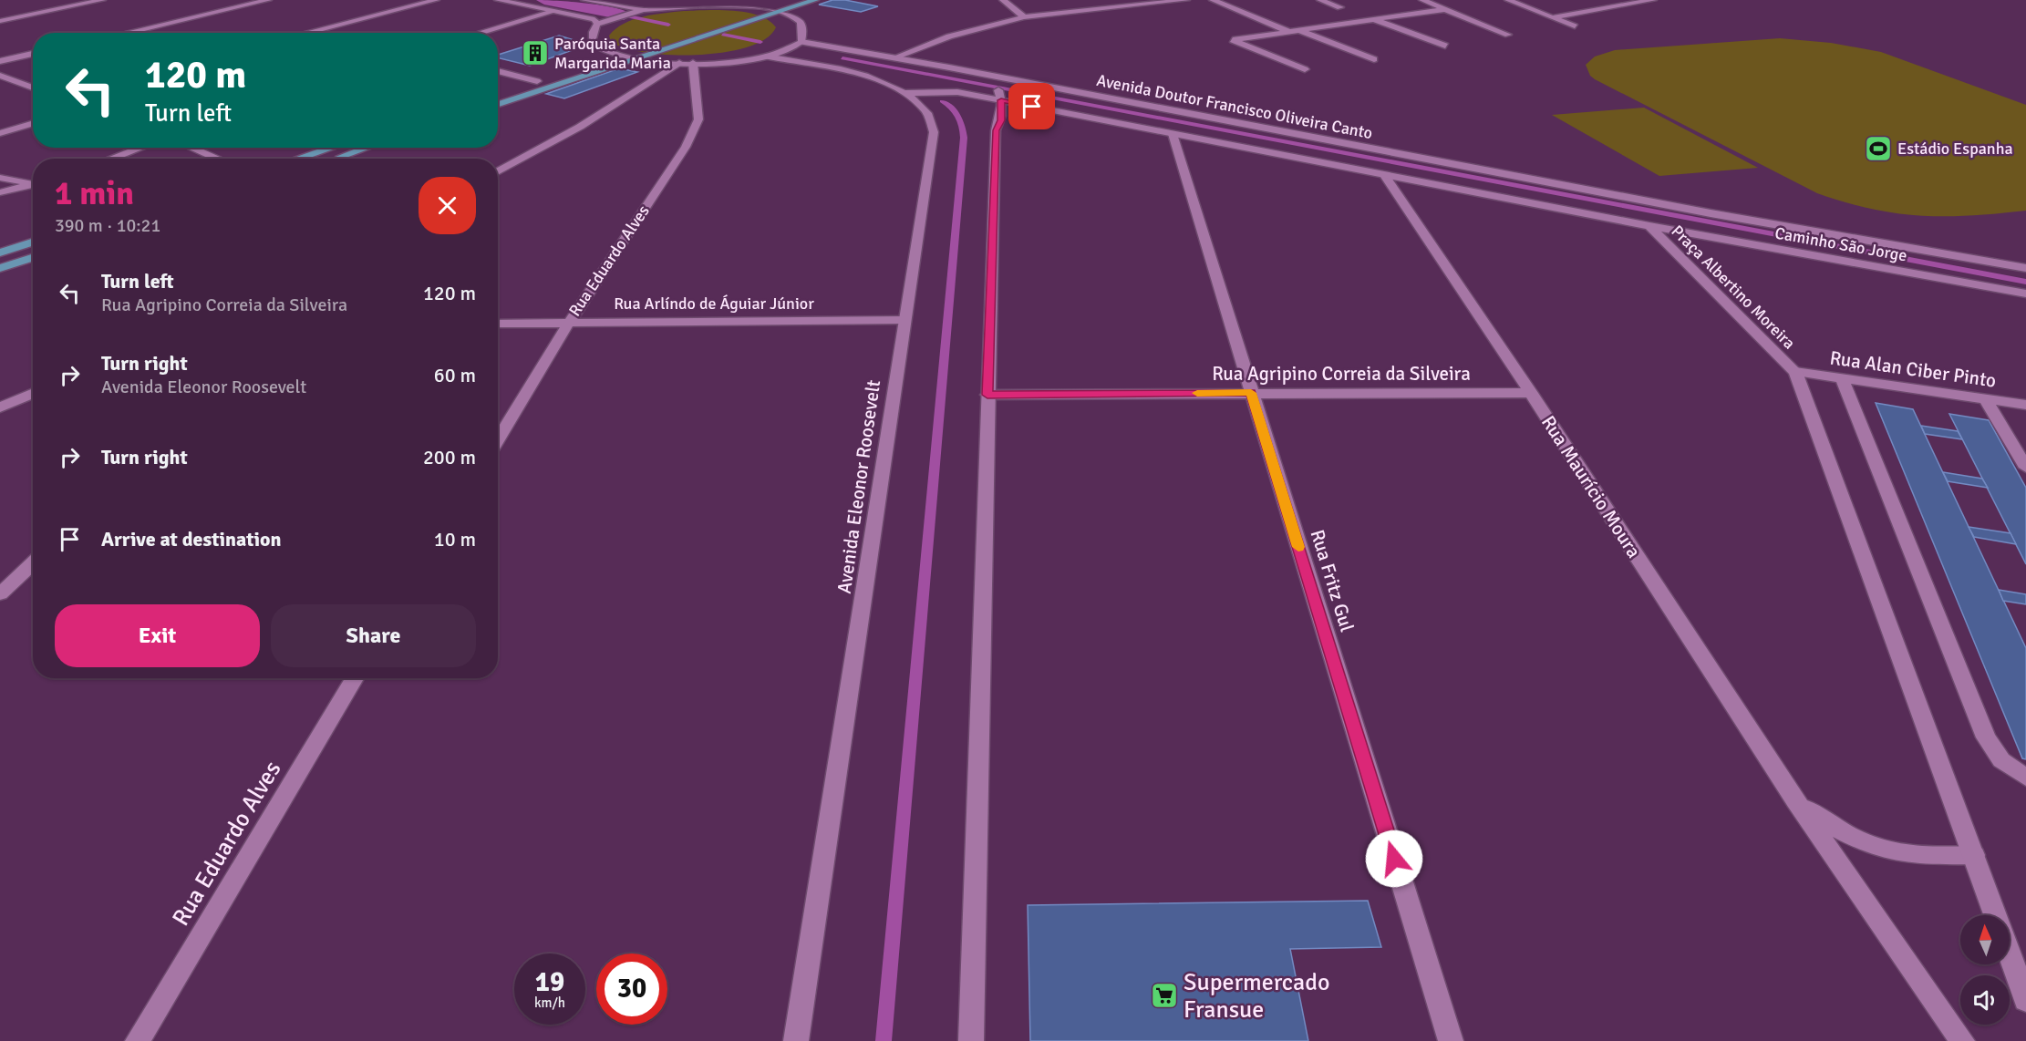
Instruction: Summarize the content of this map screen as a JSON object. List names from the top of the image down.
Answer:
{
  "streets": {
    "street": [
      "Avenida Doutor Francisco Oliveira Canto",
      "Caminho São Jorge",
      "Rua Eduardo Alves",
      "Praça Albertino Moreira",
      "Rua Arlíndo de Águiar Júnior",
      "Rua Alan Ciber Pinto",
      "Rua Agripino Correia da Silveira",
      "Avenida Eleonor Roosevelt",
      "Rua Maurício Moura",
      "Rua Fritz Gul"
    ]
  },
  "crossings": [
    ["Avenida Doutor Francisco Oliveira Canto", "Caminho São Jorge"],
    ["Avenida Doutor Francisco Oliveira Canto", "Praça Albertino Moreira"],
    ["Avenida Doutor Francisco Oliveira Canto", "Avenida Eleonor Roosevelt"],
    ["Avenida Doutor Francisco Oliveira Canto", "Rua Maurício Moura"],
    ["Avenida Doutor Francisco Oliveira Canto", "Rua Fritz Gul"],
    ["Caminho São Jorge", "Praça Albertino Moreira"],
    ["Rua Eduardo Alves", "Rua Arlíndo de Águiar Júnior"],
    ["Praça Albertino Moreira", "Rua Alan Ciber Pinto"],
    ["Rua Arlíndo de Águiar Júnior", "Avenida Eleonor Roosevelt"],
    ["Rua Agripino Correia da Silveira", "Rua Maurício Moura"],
    ["Rua Agripino Correia da Silveira", "Rua Fritz Gul"]
  ],
  "places": {
    "building": ["Paróquia Santa Margarida Maria"],
    "sports": ["Estádio Espanha"],
    "supermarket": ["Supermercado Fransue"]
  },
  "north": "top",
  "page": {
    "turn": ["120 m", "Turn left"],
    "heading": ["1 min", "390 m · 10:21"],
    "list": [
      {
        "name": "Turn left",
        "note": "Rua Agripino Correia da Silveira",
        "value": "120 m"
      },
      {
        "name": "Turn right",
        "note": "Avenida Eleonor Roosevelt",
        "value": "60 m"
      },
      {
        "name": "Turn right",
        "value": "200 m"
      },
      {
        "name": "Arrive at destination",
        "value": "10 m"
      }
    ],
    "buttons": ["Exit", "Share"],
    "speed": "19 km/h",
    "limit": "30"
  }
}
